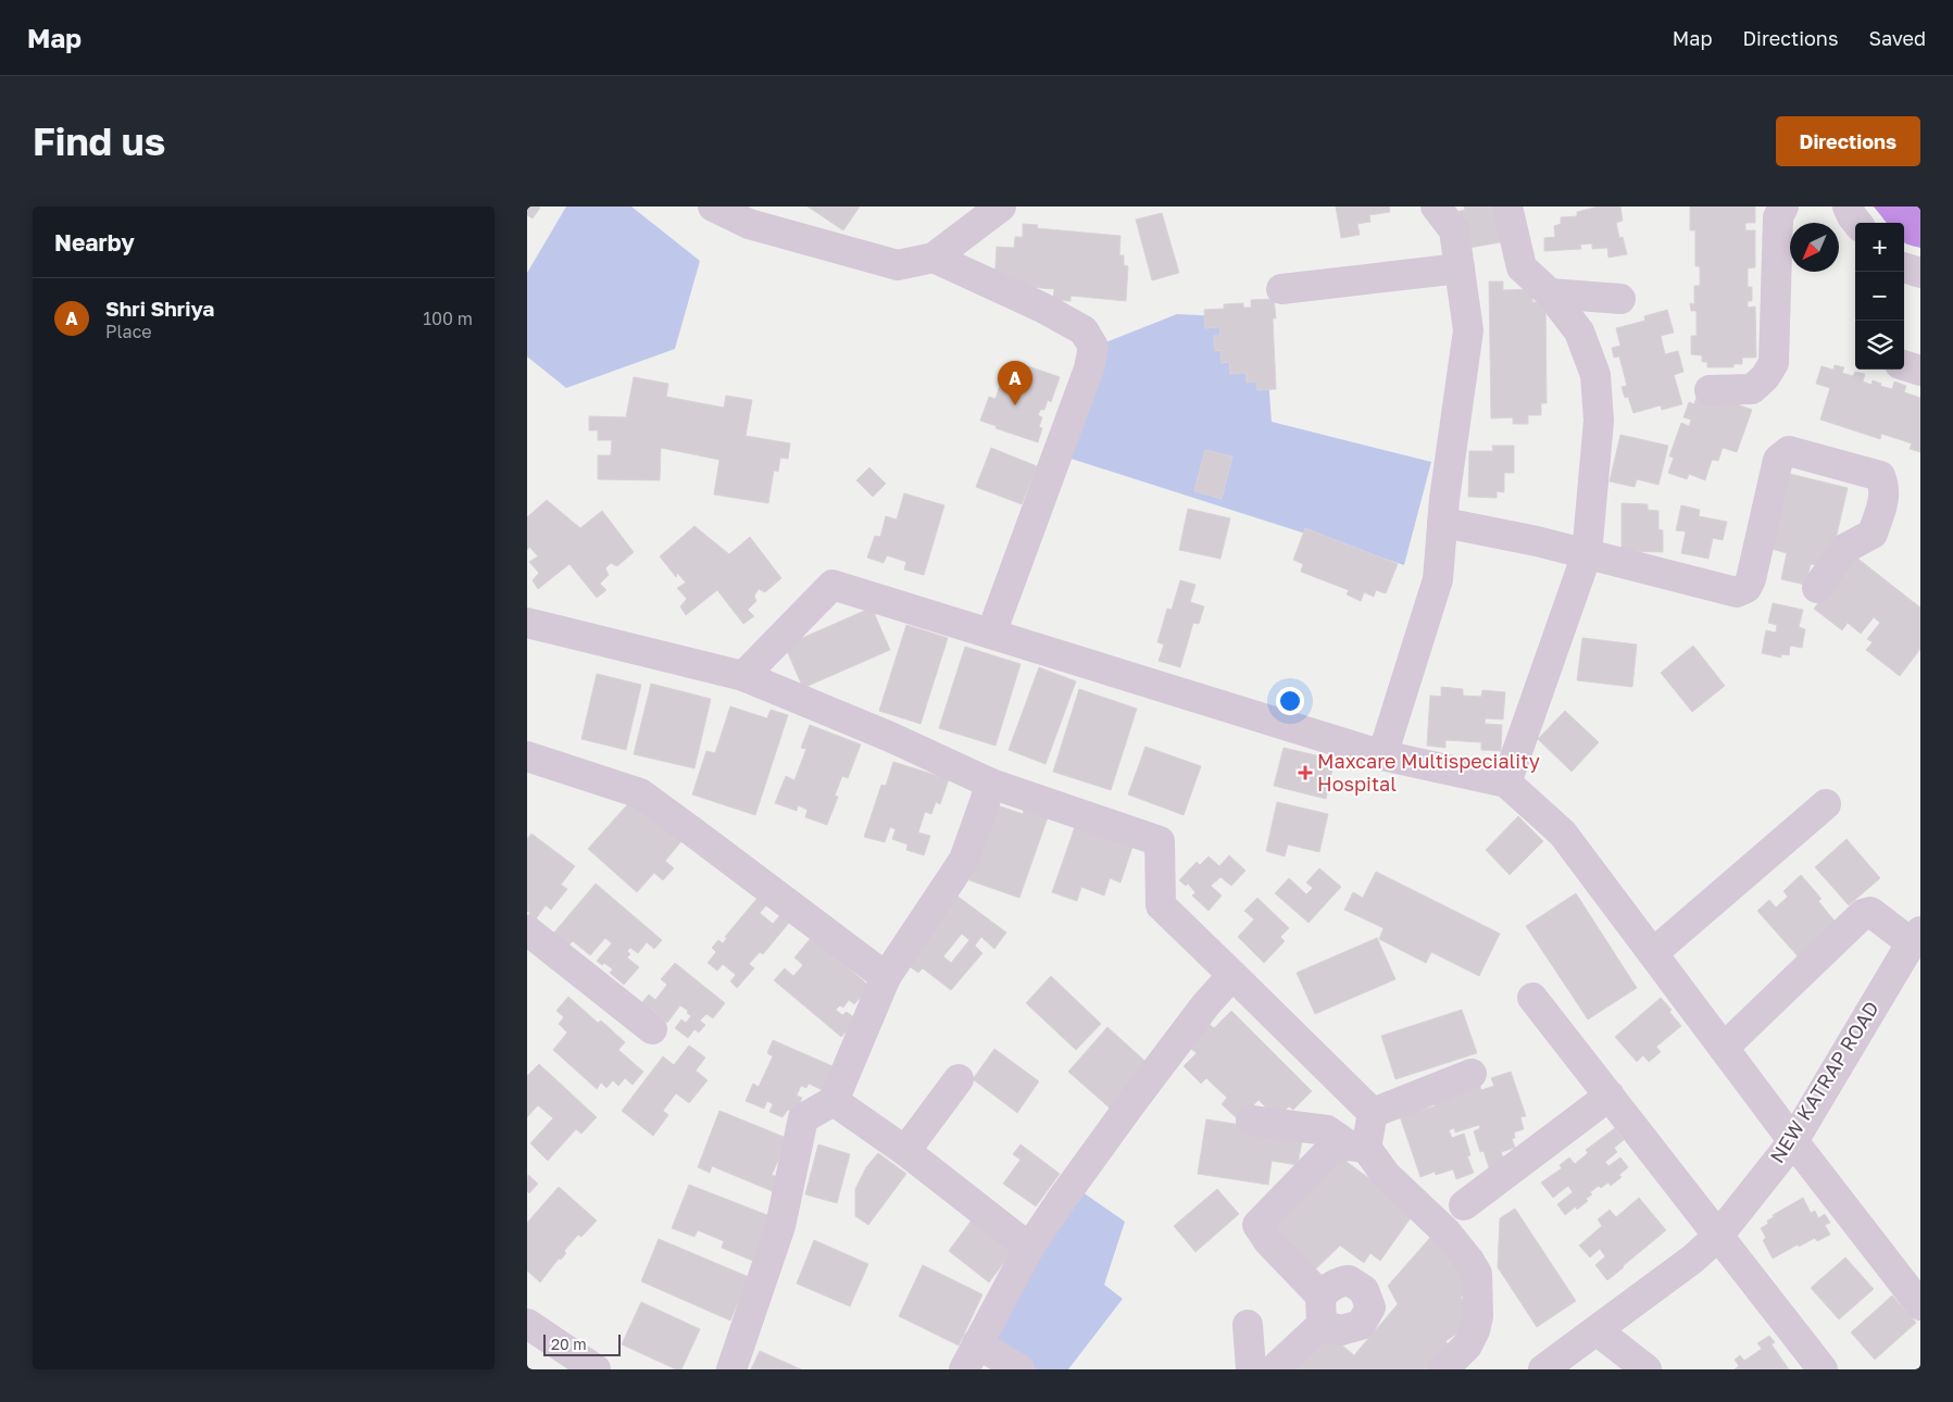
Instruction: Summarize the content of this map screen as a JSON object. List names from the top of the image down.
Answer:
{
  "streets": {
    "street": ["NEW KATRAP ROAD"]
  },
  "places": {
    "health": ["Maxcare Multispeciality Hospital"]
  },
  "scale_bar": "20 m",
  "north": "bottom left",
  "page": {
    "header": "Map",
    "nav": ["Map", "Directions", "Saved"],
    "buttons": "Directions",
    "title": "Find us",
    "heading": "Nearby",
    "map_buttons": ["+", "−"],
    "list": [
      {
        "mark": "A",
        "name": "Shri Shriya",
        "note": "Place",
        "value": "100 m"
      }
    ],
    "pins": "A",
    "scale": "20 m"
  }
}
